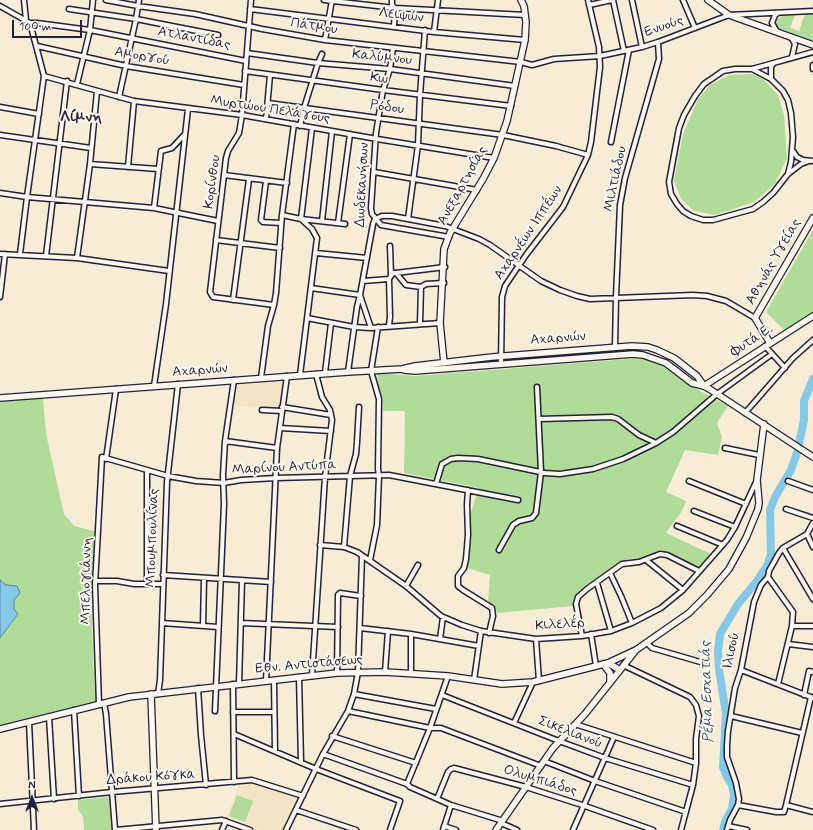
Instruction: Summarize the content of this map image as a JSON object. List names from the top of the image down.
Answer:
{
  "streets": {
    "street": [
      "Λειψών",
      "Πάτμου",
      "Ενυούς",
      "Ατλαντίδας",
      "Αμοργού",
      "Καλύμνου",
      "Κω",
      "Ρόδου",
      "Μυρτώου Πελάγους",
      "Μιλτιάδου",
      "Κορίνθου",
      "Δωδεκανήσων",
      "Ανεξαρτησίας",
      "Αχαρνέων Ιππέων",
      "Αθηνάς Υγείας",
      "Αχαρνών",
      "Φυτά Ε.",
      "Μαρίνου Αντύπα",
      "Μπουμπουλίνας",
      "Μπελογιάννη",
      "Κιλελέρ",
      "Ιλισού",
      "Εθν. Αντιστάσεως",
      "Σικελιανού",
      "Δράκου Κόγκα",
      "Ολυμπιάδος"
    ]
  },
  "crossings": [
    ["Λειψών", "Κορίνθου"],
    ["Λειψών", "Ανεξαρτησίας"],
    ["Πάτμου", "Ενυούς"],
    ["Πάτμου", "Κορίνθου"],
    ["Πάτμου", "Δωδεκανήσων"],
    ["Πάτμου", "Ανεξαρτησίας"],
    ["Ενυούς", "Μιλτιάδου"],
    ["Ενυούς", "Ανεξαρτησίας"],
    ["Ενυούς", "Αχαρνέων Ιππέων"],
    ["Ατλαντίδας", "Κορίνθου"],
    ["Αμοργού", "Κορίνθου"],
    ["Καλύμνου", "Κορίνθου"],
    ["Καλύμνου", "Δωδεκανήσων"],
    ["Καλύμνου", "Ανεξαρτησίας"],
    ["Κω", "Κορίνθου"],
    ["Κω", "Δωδεκανήσων"],
    ["Κω", "Ανεξαρτησίας"],
    ["Ρόδου", "Δωδεκανήσων"],
    ["Ρόδου", "Ανεξαρτησίας"],
    ["Ρόδου", "Αχαρνέων Ιππέων"],
    ["Μυρτώου Πελάγους", "Κορίνθου"],
    ["Μυρτώου Πελάγους", "Δωδεκανήσων"],
    ["Μυρτώου Πελάγους", "Ανεξαρτησίας"],
    ["Μιλτιάδου", "Αχαρνών"],
    ["Δωδεκανήσων", "Αχαρνών"],
    ["Ανεξαρτησίας", "Αχαρνών"],
    ["Αχαρνέων Ιππέων", "Αχαρνών"],
    ["Αχαρνών", "Φυτά Ε."],
    ["Αχαρνών", "Μπουμπουλίνας"],
    ["Αχαρνών", "Μπελογιάννη"],
    ["Μαρίνου Αντύπα", "Μπουμπουλίνας"],
    ["Μαρίνου Αντύπα", "Μπελογιάννη"],
    ["Μπουμπουλίνας", "Εθν. Αντιστάσεως"],
    ["Μπελογιάννη", "Εθν. Αντιστάσεως"],
    ["Μπελογιάννη", "Δράκου Κόγκα"]
  ],
  "districts": ["Λίμνη"],
  "water": ["Ρέμα Εσχατιάς"],
  "scale_bar": "100 m",
  "north": "top"
}
